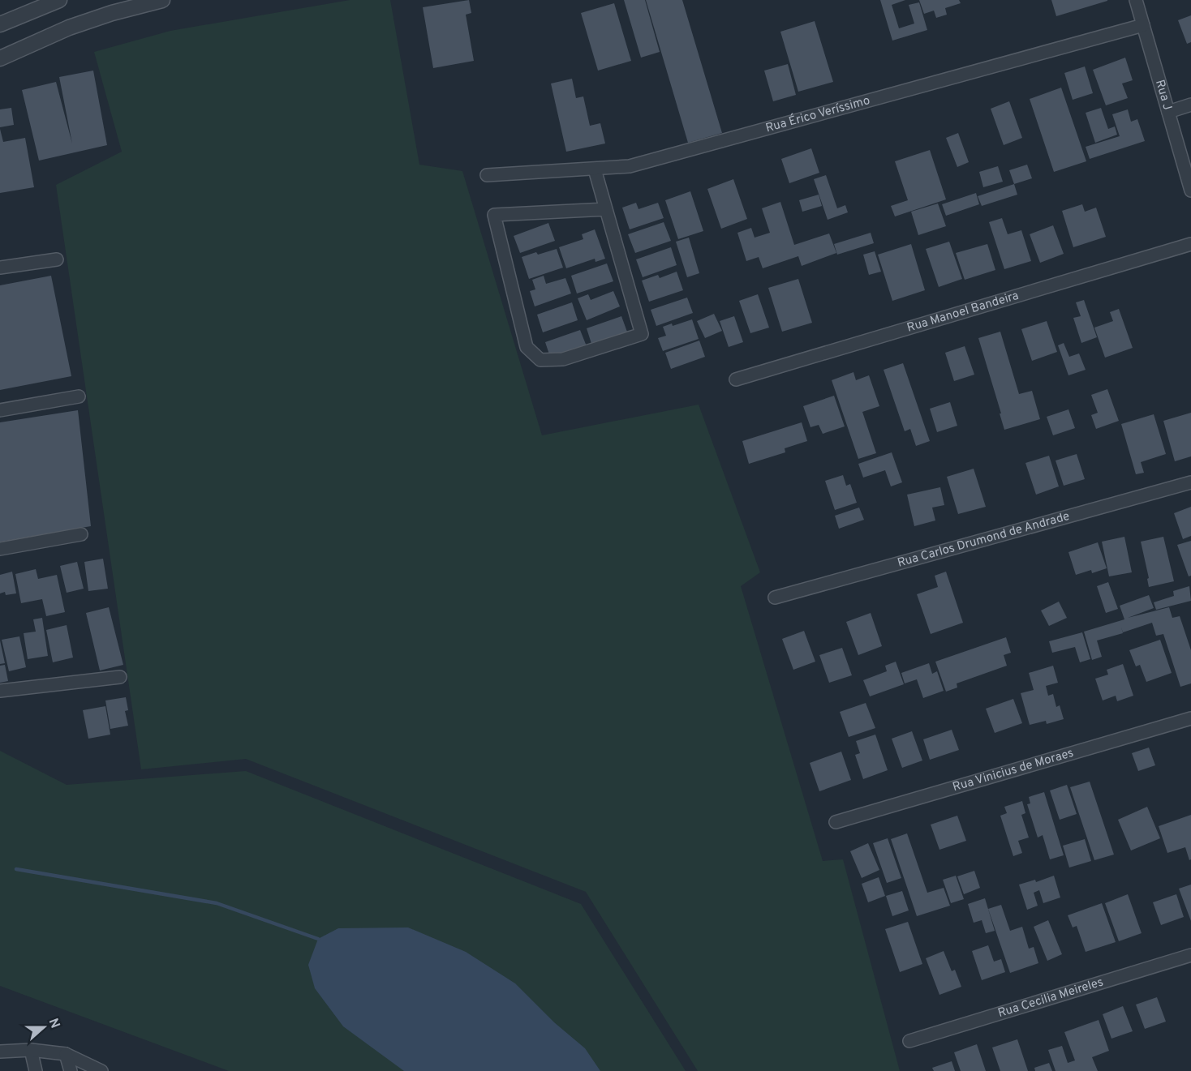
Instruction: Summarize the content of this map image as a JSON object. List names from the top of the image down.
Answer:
{
  "streets": {
    "street": [
      "Rua J",
      "Rua Érico Veríssimo",
      "Rua Manoel Bandeira",
      "Rua Carlos Drumond de Andrade",
      "Rua Vinicius de Moraes",
      "Rua Cecilia Meireles"
    ]
  },
  "crossings": [
    ["Rua J", "Rua Érico Veríssimo"]
  ],
  "north": "right"
}
